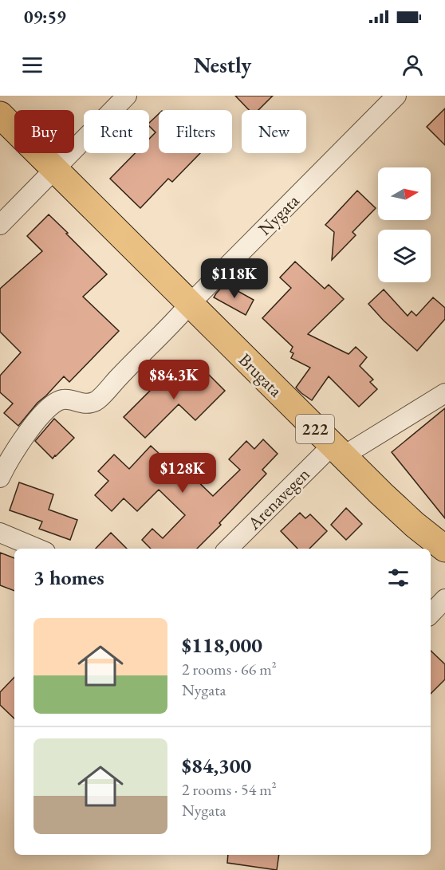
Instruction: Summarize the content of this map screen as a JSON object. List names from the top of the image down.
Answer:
{
  "streets": {
    "main road": ["Brugata", "222"],
    "street": ["Nygata", "Arenavegen"]
  },
  "crossings": [
    ["Nygata", "Brugata"],
    ["Brugata", "Arenavegen"]
  ],
  "north": "right",
  "page": {
    "status": "09:59",
    "header": "Nestly",
    "chip": [
      "Buy",
      "Rent",
      "Filters",
      "New"
    ],
    "price": ["$118K", "$84.3K", "$128K"],
    "heading": "3 homes",
    "list": [
      {
        "name": "$118,000",
        "note": "2 rooms · 66 m² · Nygata"
      },
      {
        "name": "$84,300",
        "note": "2 rooms · 54 m² · Nygata"
      }
    ]
  }
}
